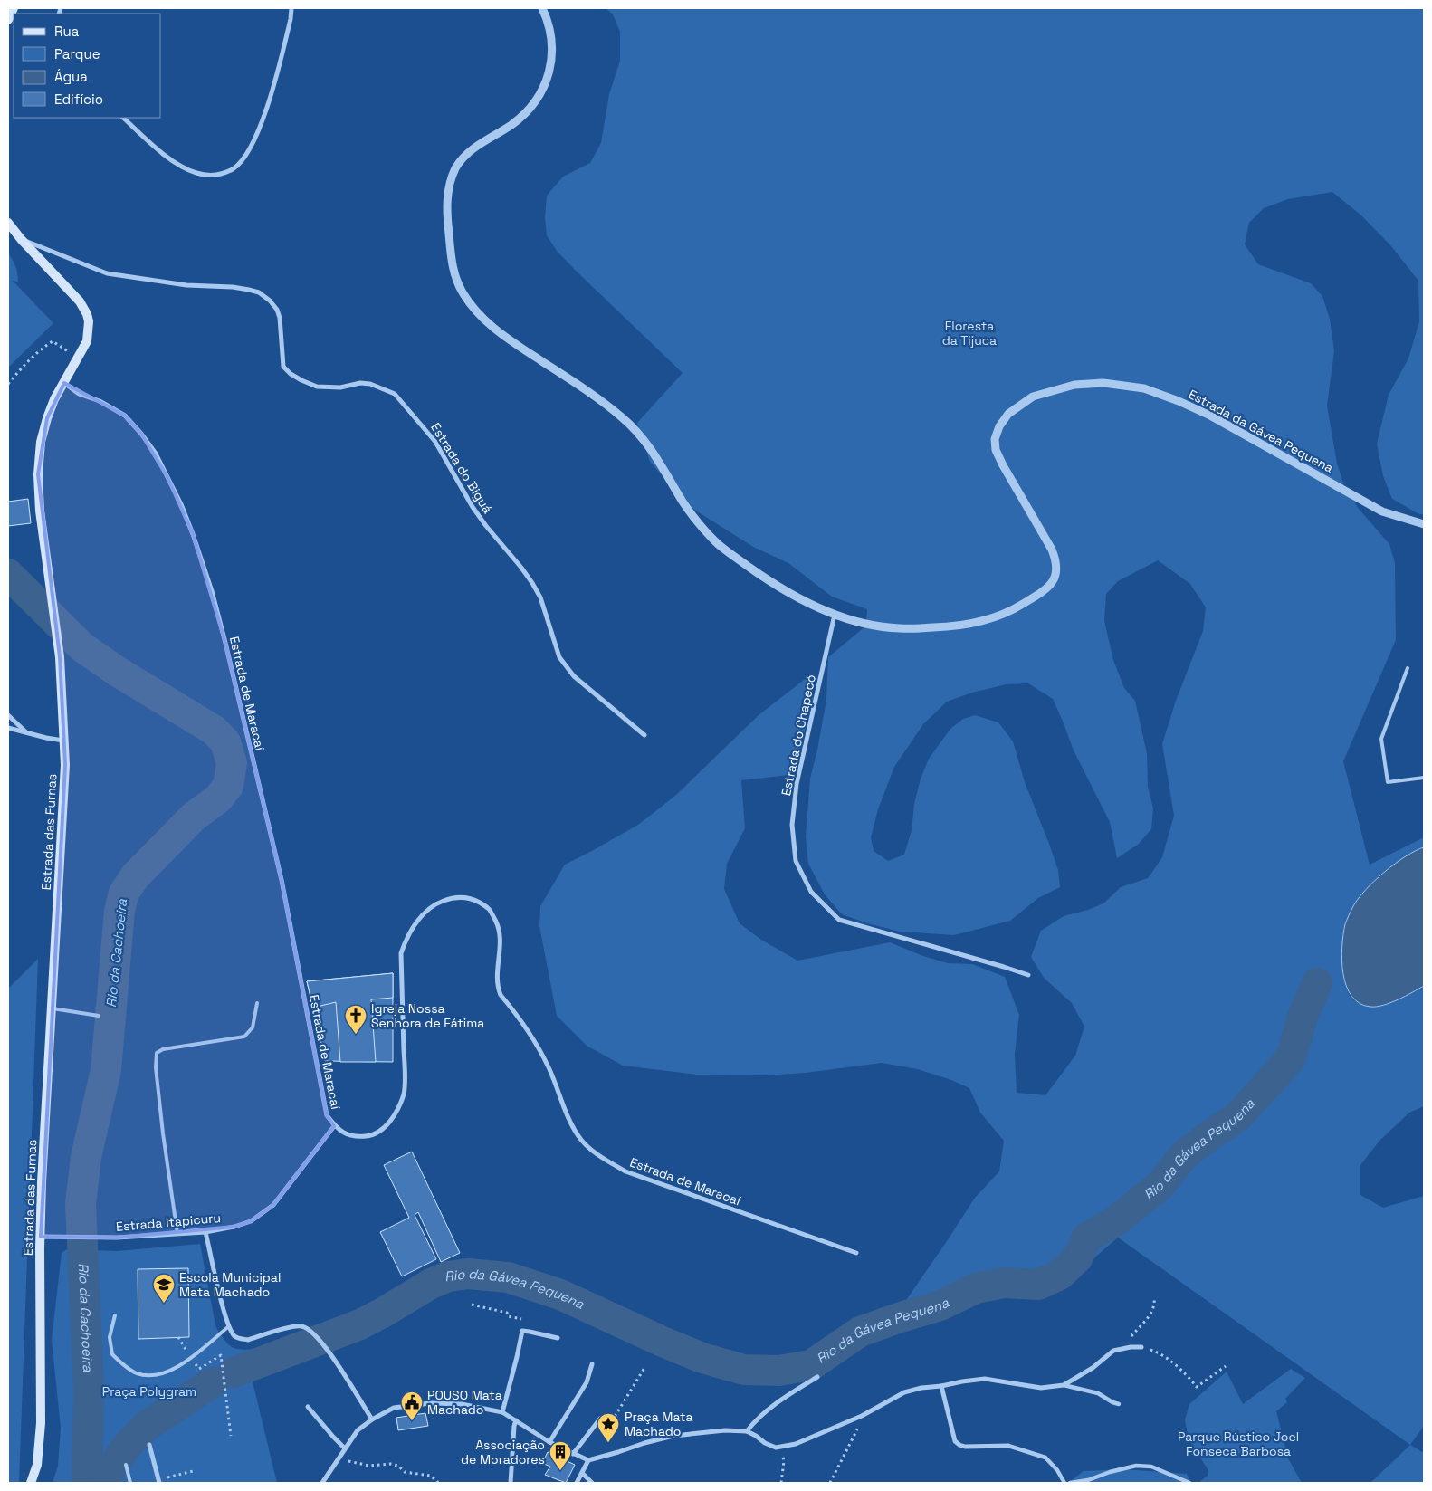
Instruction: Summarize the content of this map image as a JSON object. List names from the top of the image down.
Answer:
{
  "streets": {
    "main road": ["Estrada das Furnas"],
    "street": [
      "Estrada da Gávea Pequena",
      "Estrada do Biguá",
      "Estrada de Maracaí",
      "Estrada do Chapecó",
      "Estrada Itapicuru"
    ]
  },
  "crossings": [
    ["Estrada da Gávea Pequena", "Estrada do Chapecó"],
    ["Estrada do Biguá", "Estrada das Furnas"],
    ["Estrada de Maracaí", "Estrada das Furnas"],
    ["Estrada de Maracaí", "Estrada Itapicuru"],
    ["Estrada das Furnas", "Estrada Itapicuru"]
  ],
  "water": ["Rio da Cachoeira", "Rio da Gávea Pequena"],
  "parks": ["Floresta da Tijuca", "Praça Polygram", "Parque Rústico Joel Fonseca Barbosa"],
  "places": {
    "church": ["Igreja Nossa Senhora de Fátima"],
    "school or university": ["Escola Municipal Mata Machado"],
    "public building": ["POUSO Mata Machado"],
    "place": ["Praça Mata Machado"],
    "building": ["Associação de Moradores"]
  },
  "legend": [
    "Rua",
    "Parque",
    "Água",
    "Edifício"
  ]
}
